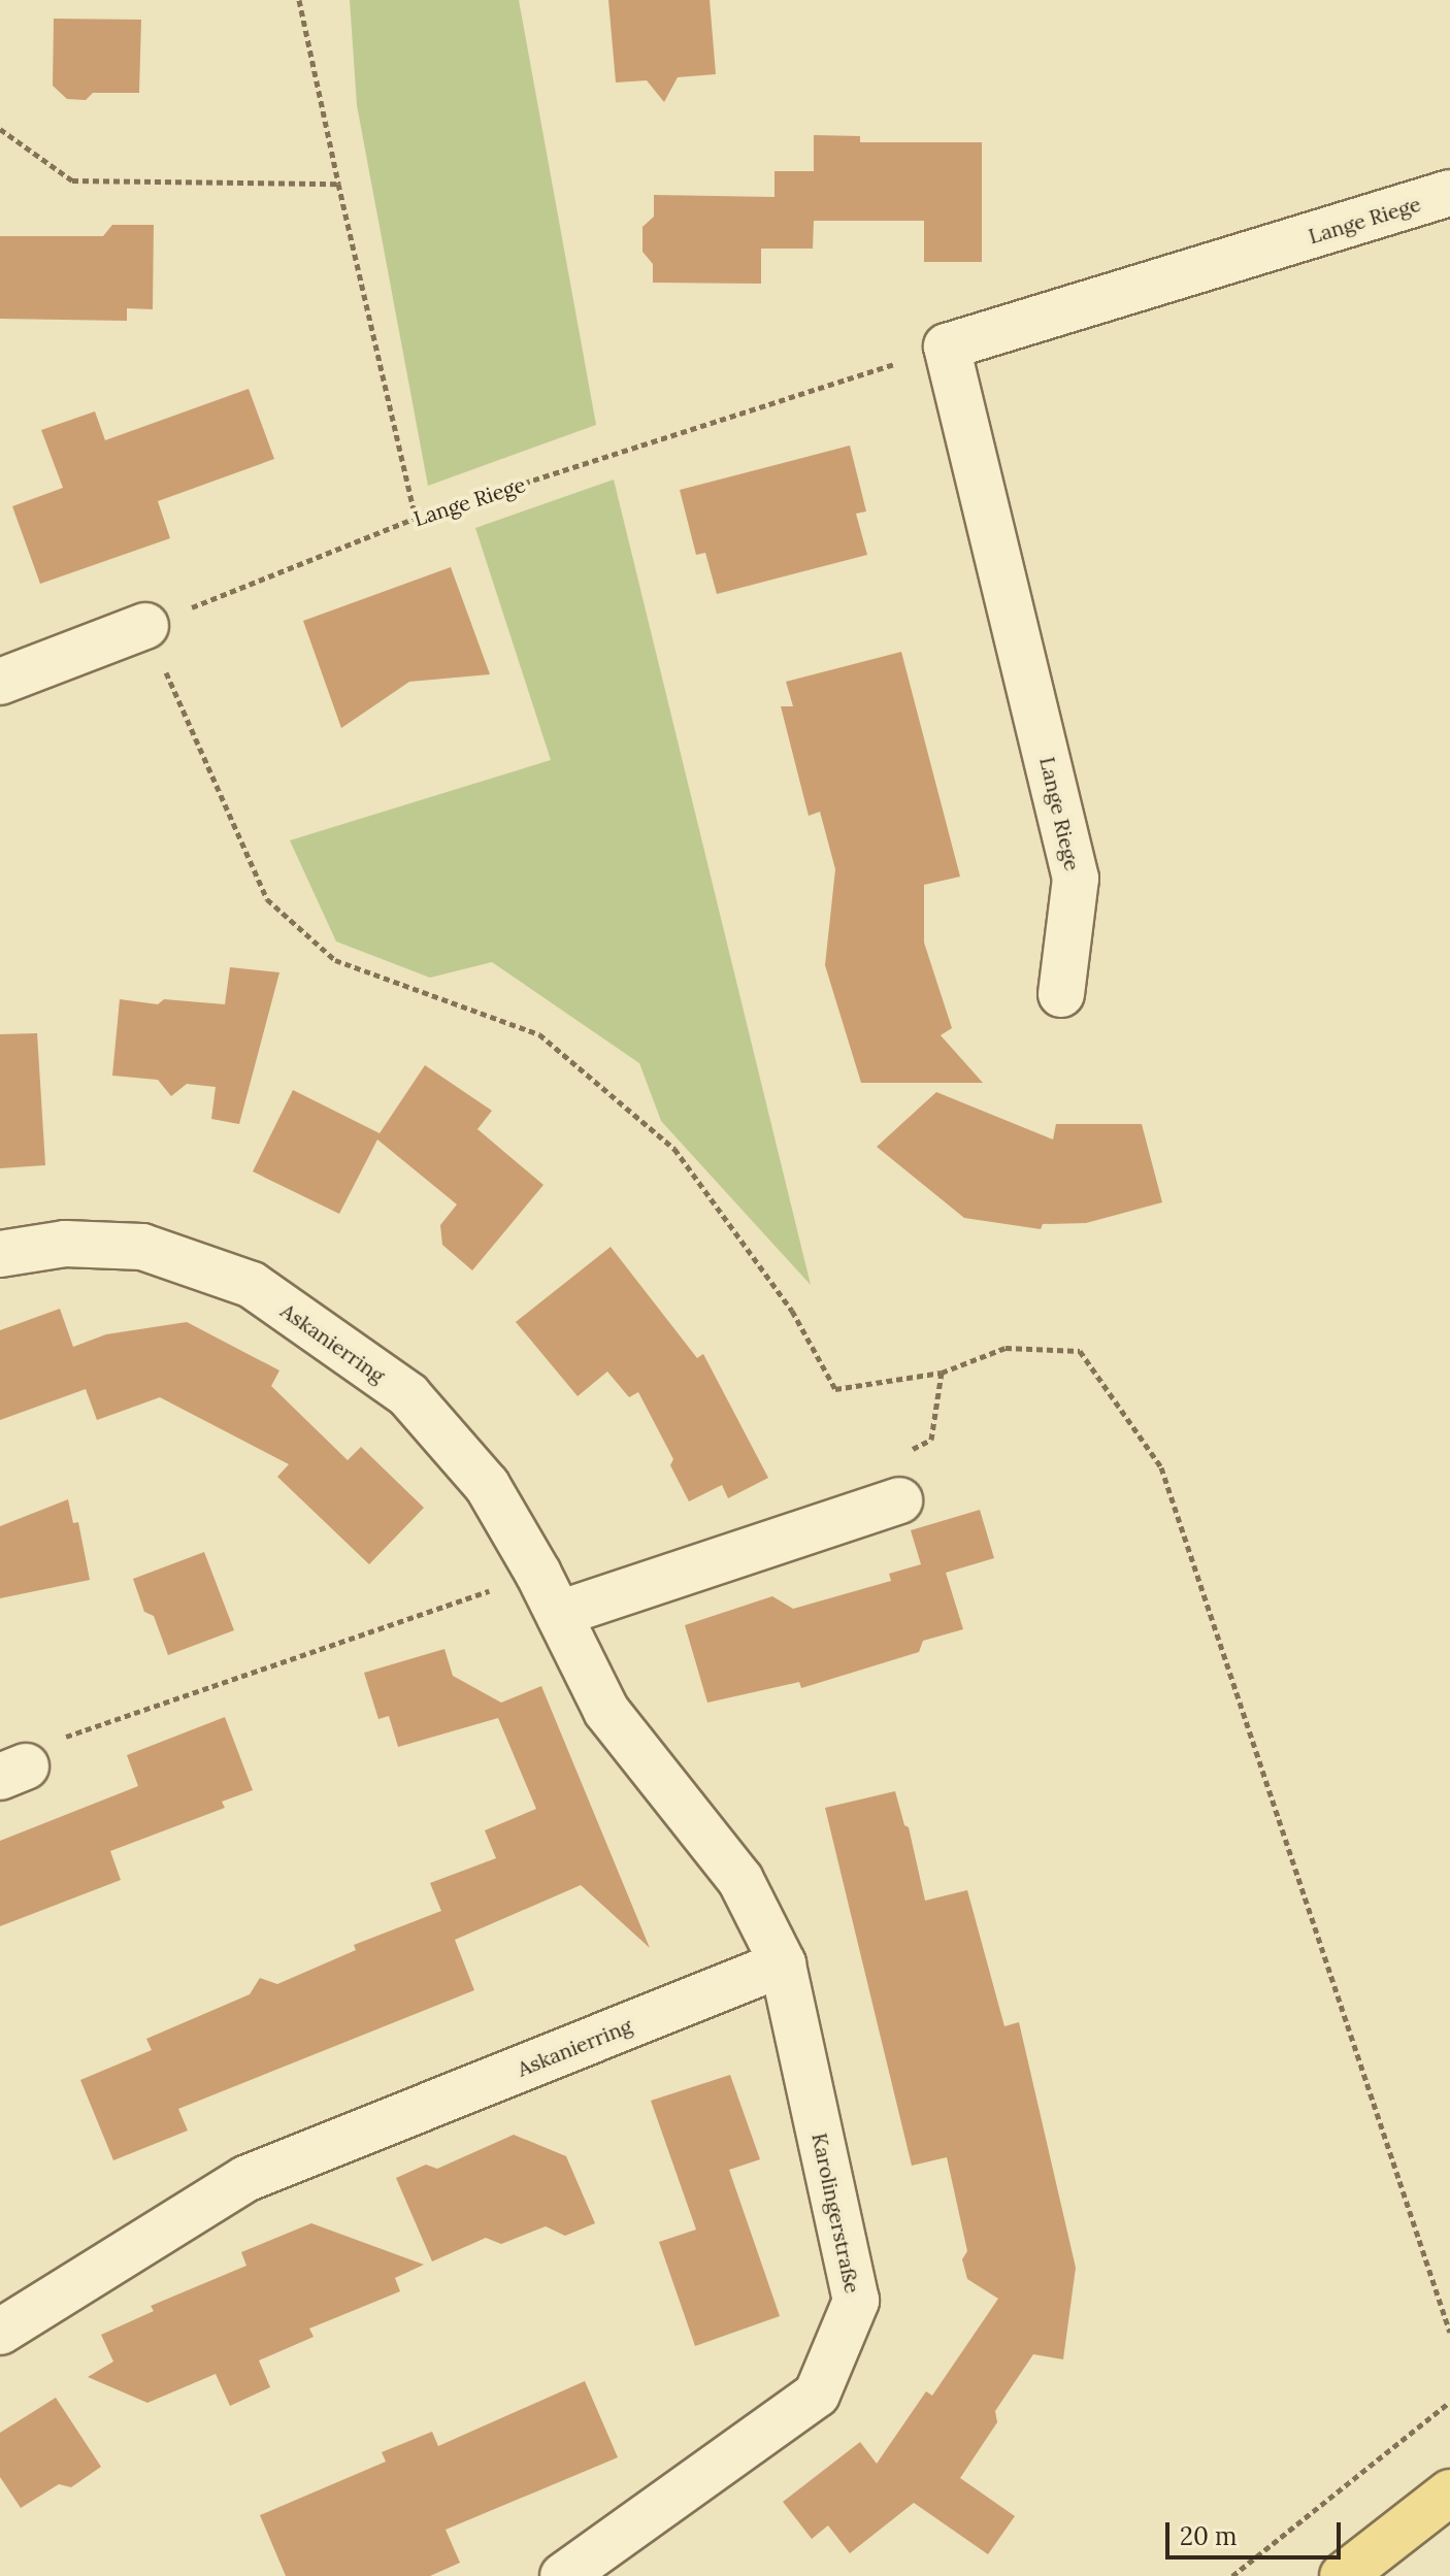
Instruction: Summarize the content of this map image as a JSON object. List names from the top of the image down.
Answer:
{
  "streets": {
    "street": ["Lange Riege", "Askanierring", "Karolingerstraße"]
  },
  "crossings": [
    ["Askanierring", "Karolingerstraße"]
  ],
  "scale_bar": "20 m"
}
